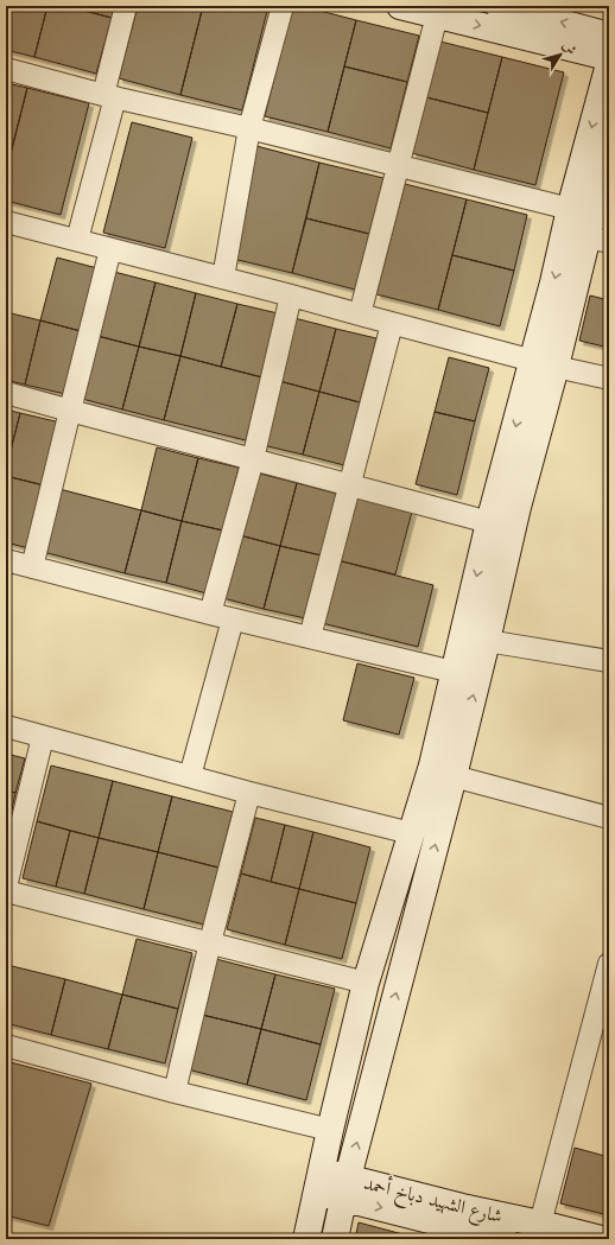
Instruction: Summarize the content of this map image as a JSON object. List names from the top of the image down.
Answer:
{
  "streets": {
    "main road": ["شارع الشهيد دباخ أحمد"]
  },
  "north": "top right"
}
